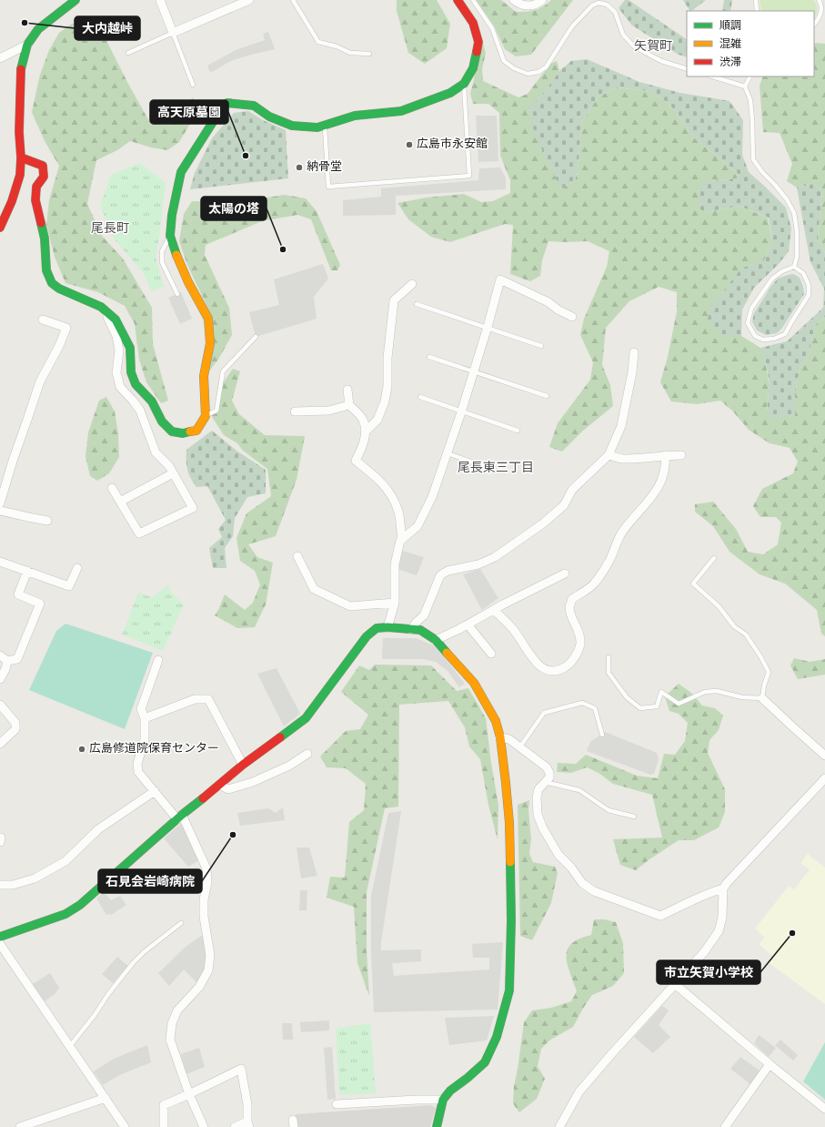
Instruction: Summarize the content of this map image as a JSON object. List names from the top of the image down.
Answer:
{
  "districts": ["矢賀町", "尾長町", "尾長東三丁目"],
  "places": [
    "大内越峠",
    "広島市永安館",
    "高天原墓園",
    "納骨堂",
    "太陽の塔",
    "広島修道院保育センター",
    "石見会岩崎病院",
    "市立矢賀小学校"
  ],
  "legend": ["順調", "混雑", "渋滞"]
}
